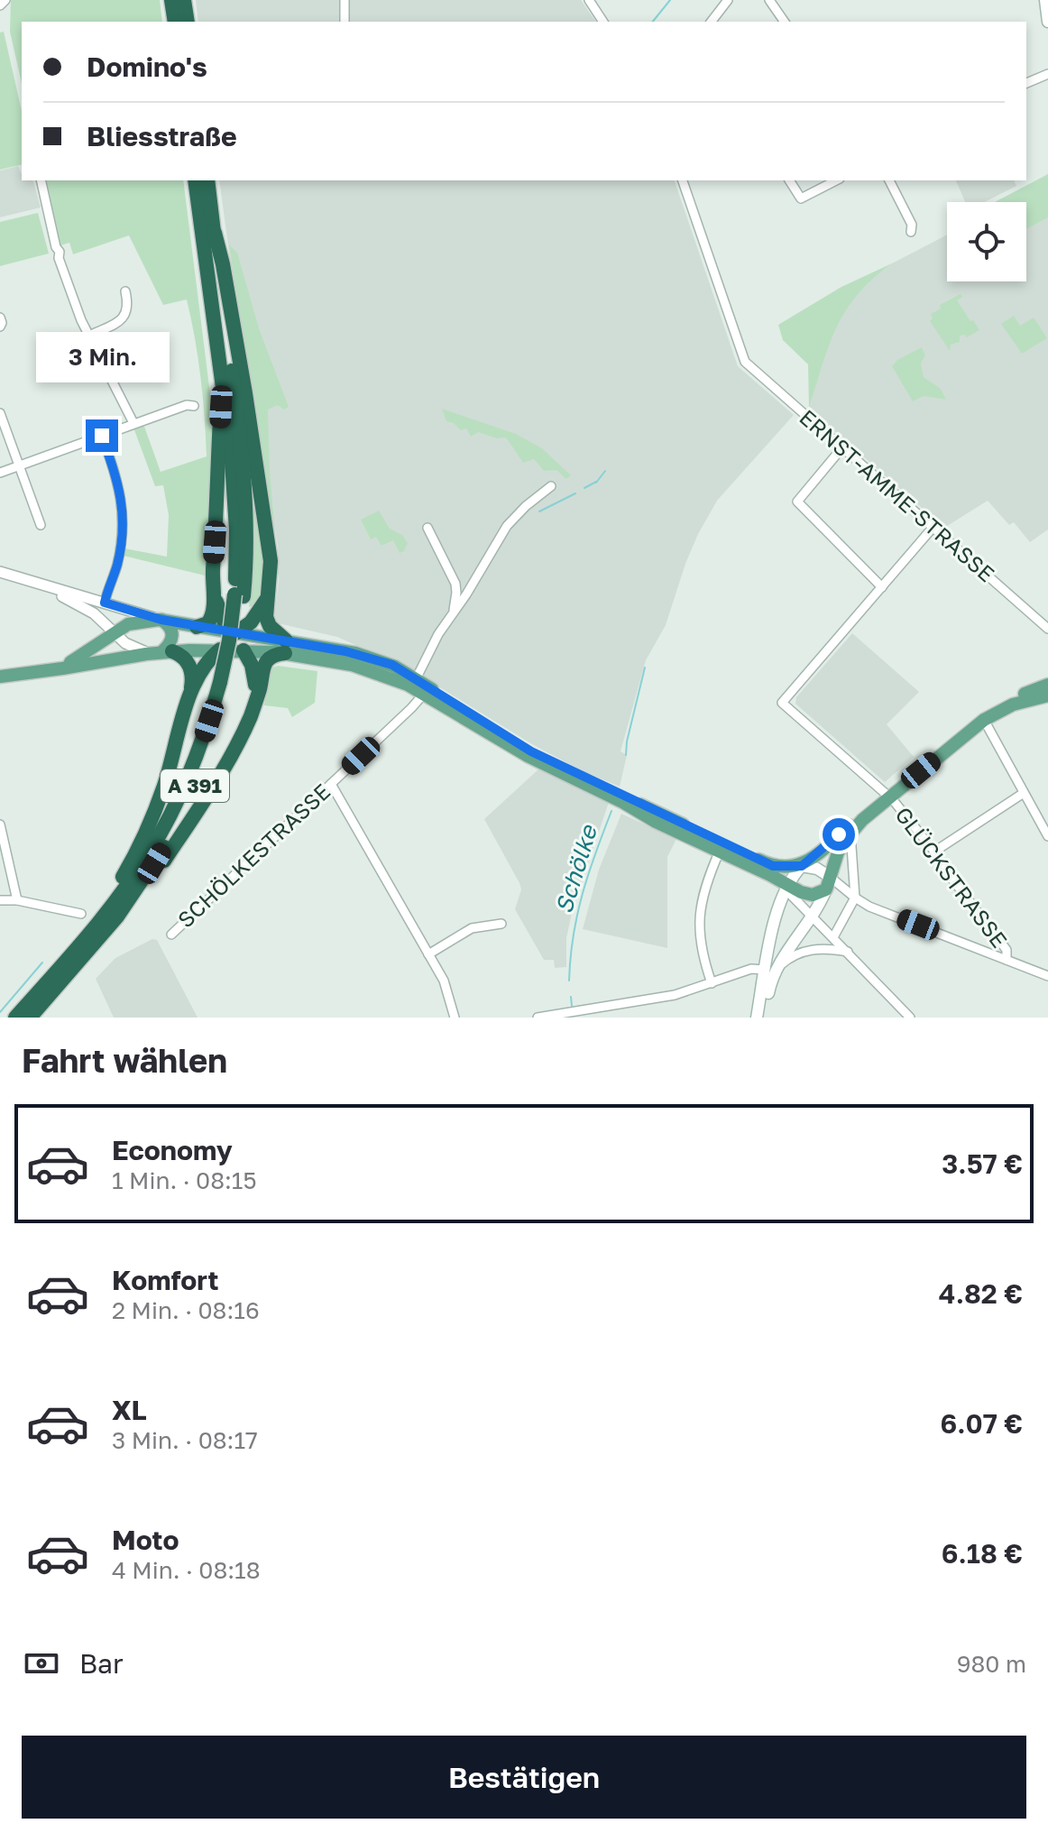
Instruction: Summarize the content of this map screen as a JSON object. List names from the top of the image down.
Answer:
{
  "streets": {
    "highway": ["A 391"],
    "street": ["ERNST-AMME-STRASSE", "SCHÖLKESTRASSE", "GLÜCKSTRASSE"]
  },
  "water": ["Schölke"],
  "page": {
    "banner": ["Domino's", "Bliesstraße"],
    "bubble": "3 Min.",
    "heading": "Fahrt wählen",
    "list": [
      {
        "name": "Economy",
        "note": "1 Min. · 08:15",
        "value": "3.57 €"
      },
      {
        "name": "Komfort",
        "note": "2 Min. · 08:16",
        "value": "4.82 €"
      },
      {
        "name": "XL",
        "note": "3 Min. · 08:17",
        "value": "6.07 €"
      },
      {
        "name": "Moto",
        "note": "4 Min. · 08:18",
        "value": "6.18 €"
      }
    ],
    "pay": ["Bar", "980 m"],
    "buttons": "Bestätigen"
  }
}
